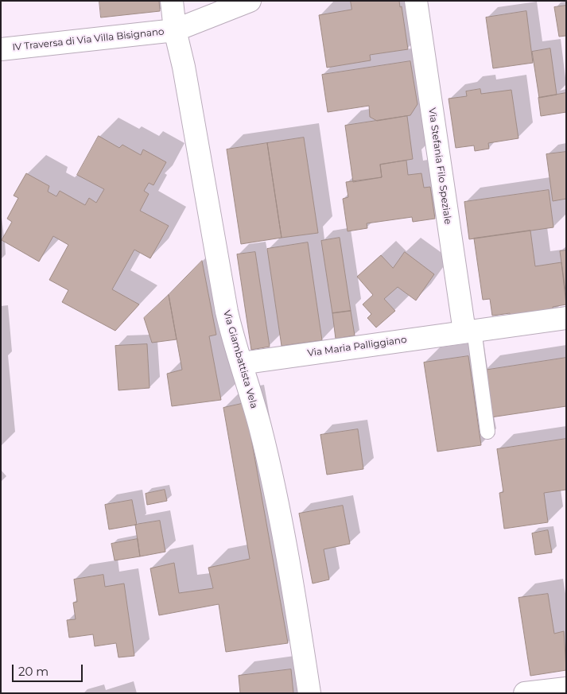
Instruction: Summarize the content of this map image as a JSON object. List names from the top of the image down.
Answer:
{
  "streets": {
    "street": [
      "IV Traversa di Via Villa Bisignano",
      "Via Stefania Filo Speziale",
      "Via Maria Palliggiano",
      "Via Giambattista Vela"
    ]
  },
  "crossings": [
    ["IV Traversa di Via Villa Bisignano", "Via Giambattista Vela"],
    ["Via Stefania Filo Speziale", "Via Maria Palliggiano"],
    ["Via Maria Palliggiano", "Via Giambattista Vela"]
  ],
  "scale_bar": "20 m"
}
